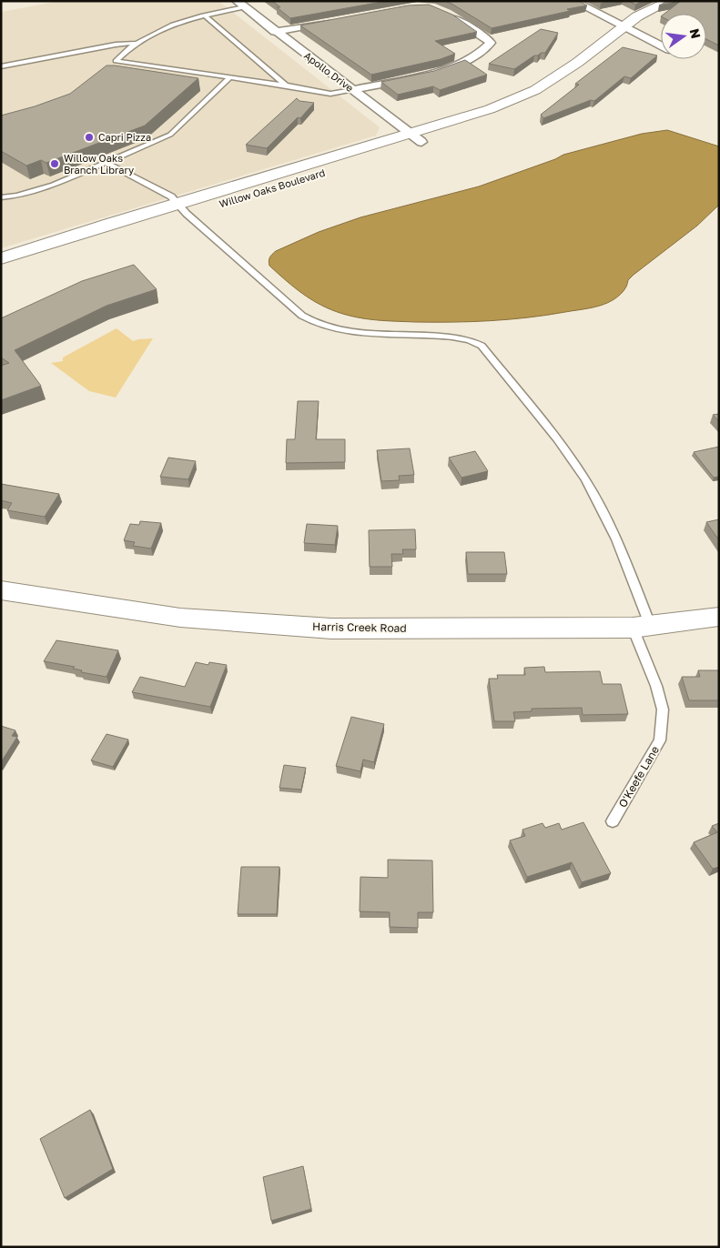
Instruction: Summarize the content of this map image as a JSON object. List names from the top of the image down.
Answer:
{
  "streets": {
    "street": ["Apollo Drive", "Willow Oaks Boulevard", "Harris Creek Road"],
    "lane": ["O'Keefe Lane"]
  },
  "crossings": [
    ["Apollo Drive", "Willow Oaks Boulevard"],
    ["Willow Oaks Boulevard", "O'Keefe Lane"],
    ["Harris Creek Road", "O'Keefe Lane"]
  ],
  "places": ["Capri Pizza", "Willow Oaks Branch Library"],
  "north": "right"
}
